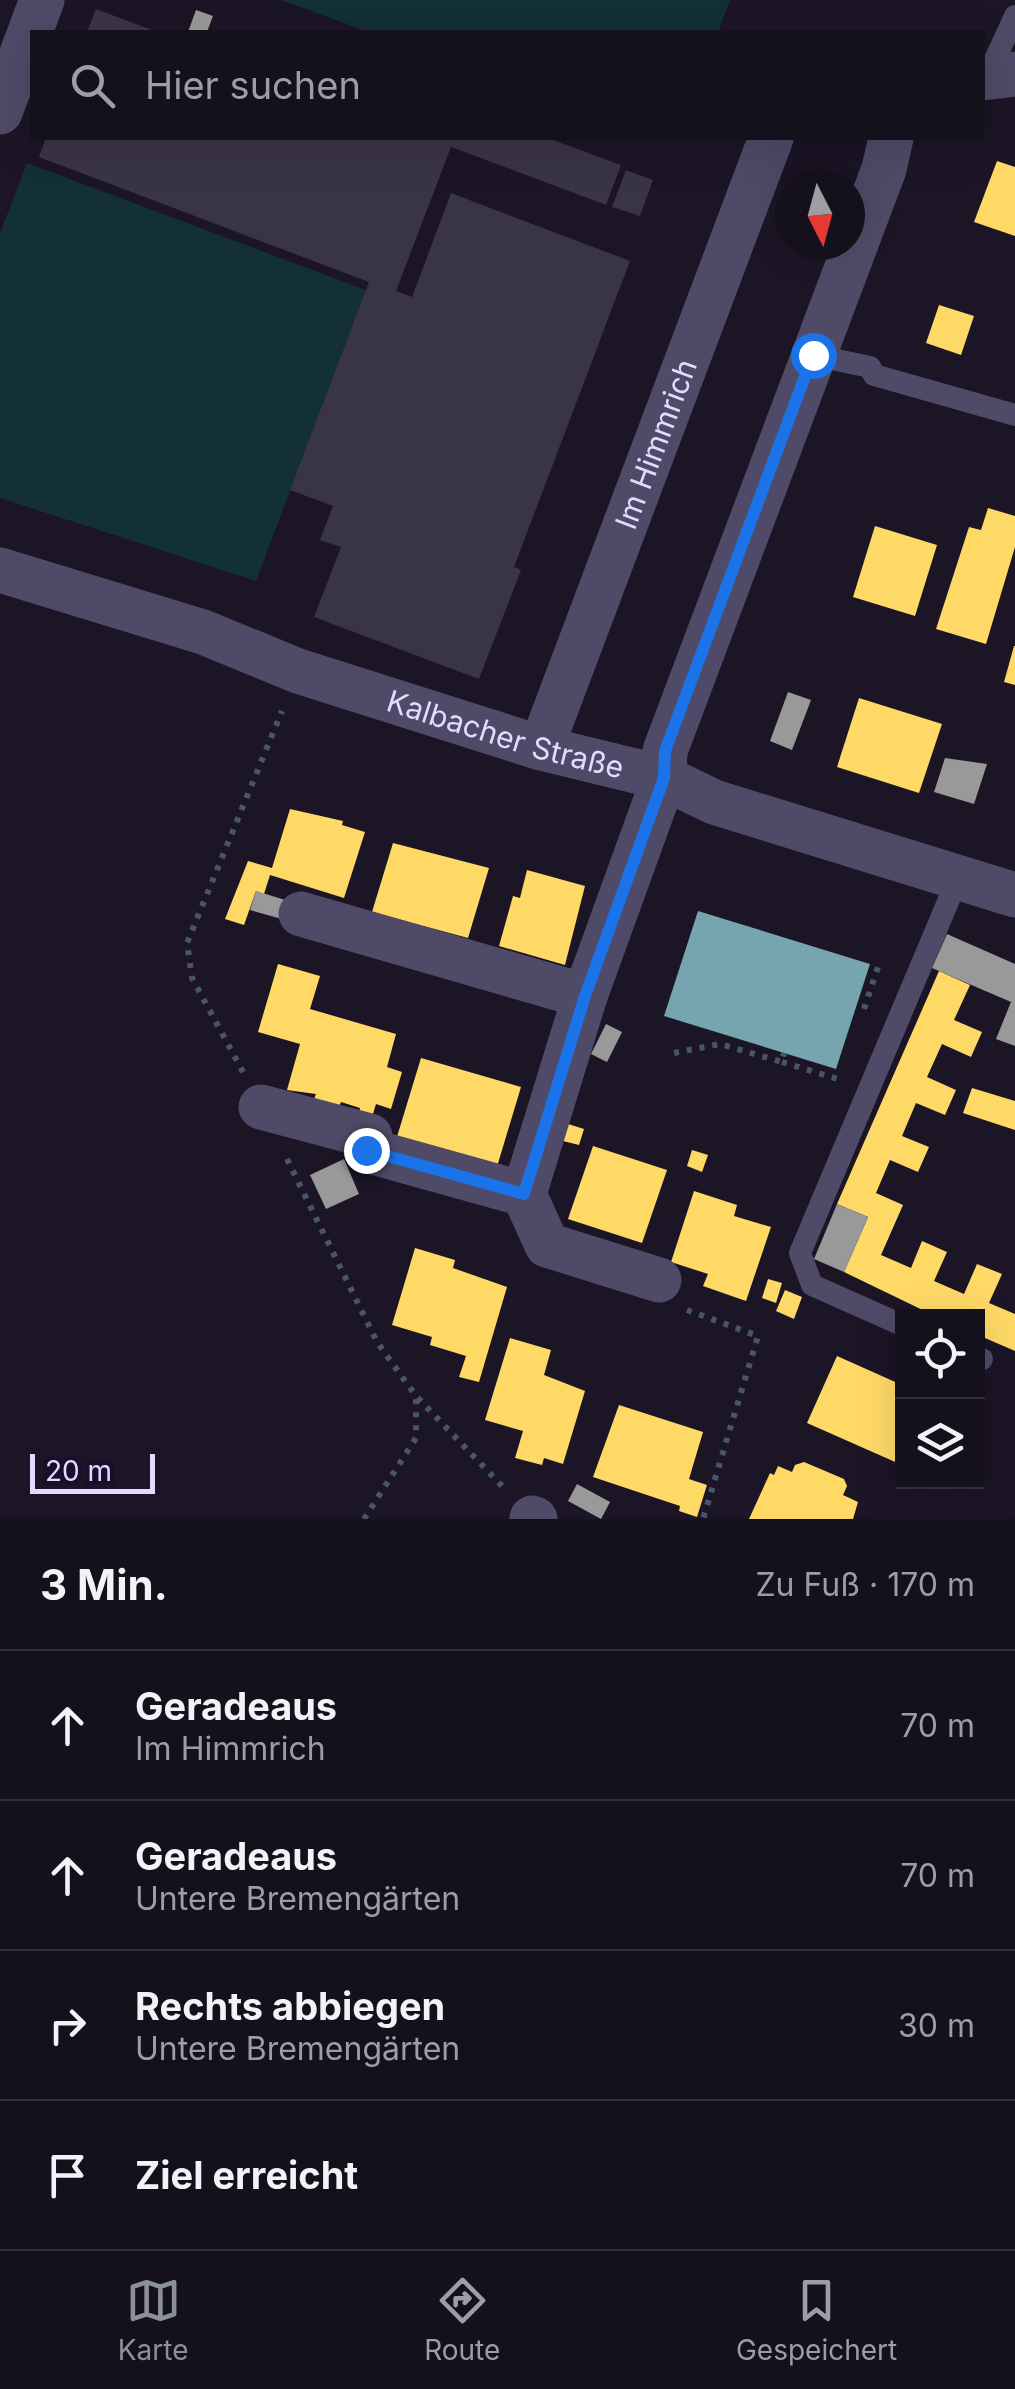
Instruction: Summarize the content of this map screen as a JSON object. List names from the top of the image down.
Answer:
{
  "streets": {
    "street": ["Im Himmrich", "Kalbacher Straße"]
  },
  "crossings": [
    ["Im Himmrich", "Kalbacher Straße"]
  ],
  "scale_bar": "20 m",
  "north": "bottom",
  "page": {
    "search": "Hier suchen",
    "scale": "20 m",
    "heading": ["3 Min.", "Zu Fuß · 170 m"],
    "list": [
      ["Geradeaus", "Im Himmrich", "70 m"],
      ["Geradeaus", "Untere Bremengärten", "70 m"],
      ["Rechts abbiegen", "Untere Bremengärten", "30 m"],
      "Ziel erreicht"
    ],
    "nav": ["Karte", "Route", "Gespeichert"]
  }
}
